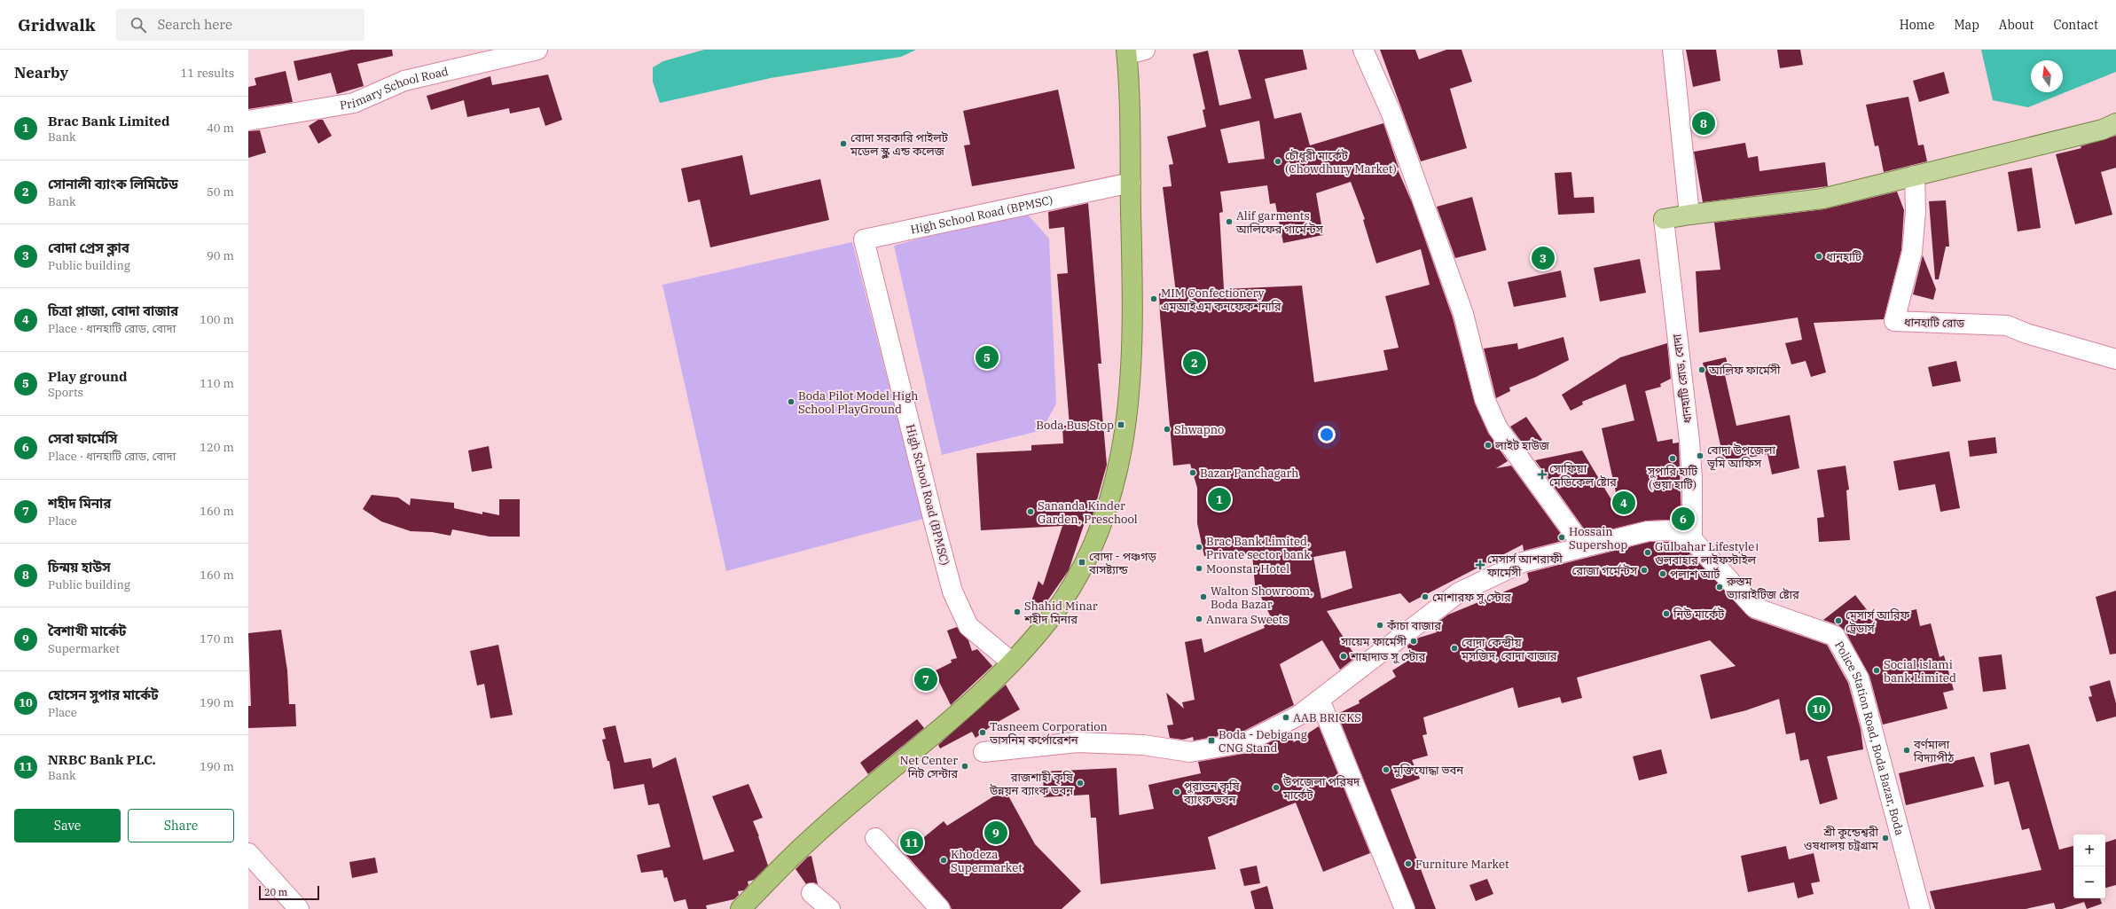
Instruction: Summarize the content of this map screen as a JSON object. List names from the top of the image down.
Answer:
{
  "streets": {
    "street": [
      "Primary School Road",
      "High School Road (BPMSC)",
      "ধানহাটি রোড",
      "ধানহাটি রোড, বোদা",
      "Police Station Road, Boda Bazar, Boda"
    ]
  },
  "crossings": [
    ["ধানহাটি রোড, বোদা", "Police Station Road, Boda Bazar, Boda"]
  ],
  "places": {
    "other": [
      "বোদা সরকারি পাইলট মডেল স্কুল এন্ড কলেজ",
      "চৌধুরী মার্কেট (Chowdhury Market)",
      "Alif garments আলিফের গার্মেন্টস",
      "ধানহাটি",
      "MIM Confectionery এমআইএম কনফেকশনারি",
      "আলিফ ফার্মেসী",
      "Boda Pilot Model High School PlayGround",
      "Shwapno",
      "লাইট হাউজ",
      "বোদা উপজেলা ভূমি আফিস",
      "সুপারি হাটি (গুয়া হাটি)",
      "Bazar Panchagarh",
      "Sananda Kinder Garden, Preschool",
      "Hossain Supershop",
      "Brac Bank Limited, Private sector bank",
      "Gulbahar Lifestyle। গুলবাহার লাইফস্টাইল",
      "Moonstar Hotel",
      "রোজা গর্মেন্টস",
      "পলাশ আর্ট",
      "রুস্তম ভ্যারাইটিজ ষ্টোর",
      "Walton Showroom, Boda Bazar",
      "মোশারফ সু স্টোর",
      "Shahid Minar শহীদ মিনার",
      "নিউ মার্কেট",
      "Anwara Sweets",
      "মেসার্স আরিফ ট্রেডার্স",
      "কাঁচা বাজার",
      "সায়েম ফার্মেসী",
      "বোদা কেন্দ্রীয় মসজিদ, বোদা বাজার",
      "শাহাদাত সু স্টোর",
      "Social islami bank Limited",
      "AAB BRICKS",
      "Tasneem Corporation তাসনিম কর্পোরেশন",
      "বর্ণমালা বিদ্যাপীঠ",
      "Net Center নিট সেন্টার",
      "মুক্তিযোদ্ধা ভবন",
      "রাজশাহী কৃষি উন্নয়ন ব্যাংক ভবন",
      "উপজেলা পরিষদ মার্কেট",
      "পুরাতন কৃষি ব্যাংক ভবন",
      "শ্রী কুন্ডেশ্বরী ওষধালয় চট্রগ্রাম",
      "Khodeza Supermarket",
      "Furniture Market"
    ],
    "transit": ["Boda Bus Stop", "বোদা - পঞ্চগড় বাসষ্ট্যান্ড", "Boda - Debigang CNG Stand"],
    "health": ["সোফিয়া মেডিকেল ষ্টোর", "মেসার্স আশরাফী ফার্মেসী"]
  },
  "scale_bar": "20 m",
  "north": "top",
  "page": {
    "header": "Gridwalk",
    "search": "Search here",
    "nav": [
      "Home",
      "Map",
      "About",
      "Contact"
    ],
    "heading": ["Nearby", "11 results"],
    "list": [
      {
        "mark": "1",
        "name": "Brac Bank Limited",
        "note": "Bank",
        "value": "40 m"
      },
      {
        "mark": "2",
        "name": "সোনালী ব্যাংক লিমিটেড",
        "note": "Bank",
        "value": "50 m"
      },
      {
        "mark": "3",
        "name": "বোদা প্রেস ক্লাব",
        "note": "Public building",
        "value": "90 m"
      },
      {
        "mark": "4",
        "name": "চিত্রা প্লাজা, বোদা বাজার",
        "note": "Place · ধানহাটি রোড, বোদা",
        "value": "100 m"
      },
      {
        "mark": "5",
        "name": "Play ground",
        "note": "Sports",
        "value": "110 m"
      },
      {
        "mark": "6",
        "name": "সেবা ফার্মেসি",
        "note": "Place · ধানহাটি রোড, বোদা",
        "value": "120 m"
      },
      {
        "mark": "7",
        "name": "শহীদ মিনার",
        "note": "Place",
        "value": "160 m"
      },
      {
        "mark": "8",
        "name": "চিন্ময় হাউস",
        "note": "Public building",
        "value": "160 m"
      },
      {
        "mark": "9",
        "name": "বৈশাখী মার্কেট",
        "note": "Supermarket",
        "value": "170 m"
      },
      {
        "mark": "10",
        "name": "হোসেন সুপার মার্কেট",
        "note": "Place",
        "value": "190 m"
      },
      {
        "mark": "11",
        "name": "NRBC Bank PLC.",
        "note": "Bank",
        "value": "190 m"
      }
    ],
    "pins": [
      "8",
      "3",
      "5",
      "2",
      "1",
      "4",
      "6",
      "7",
      "10",
      "9",
      "11"
    ],
    "buttons": ["Save", "Share"],
    "map_buttons": ["+", "−"],
    "scale": "20 m"
  }
}
